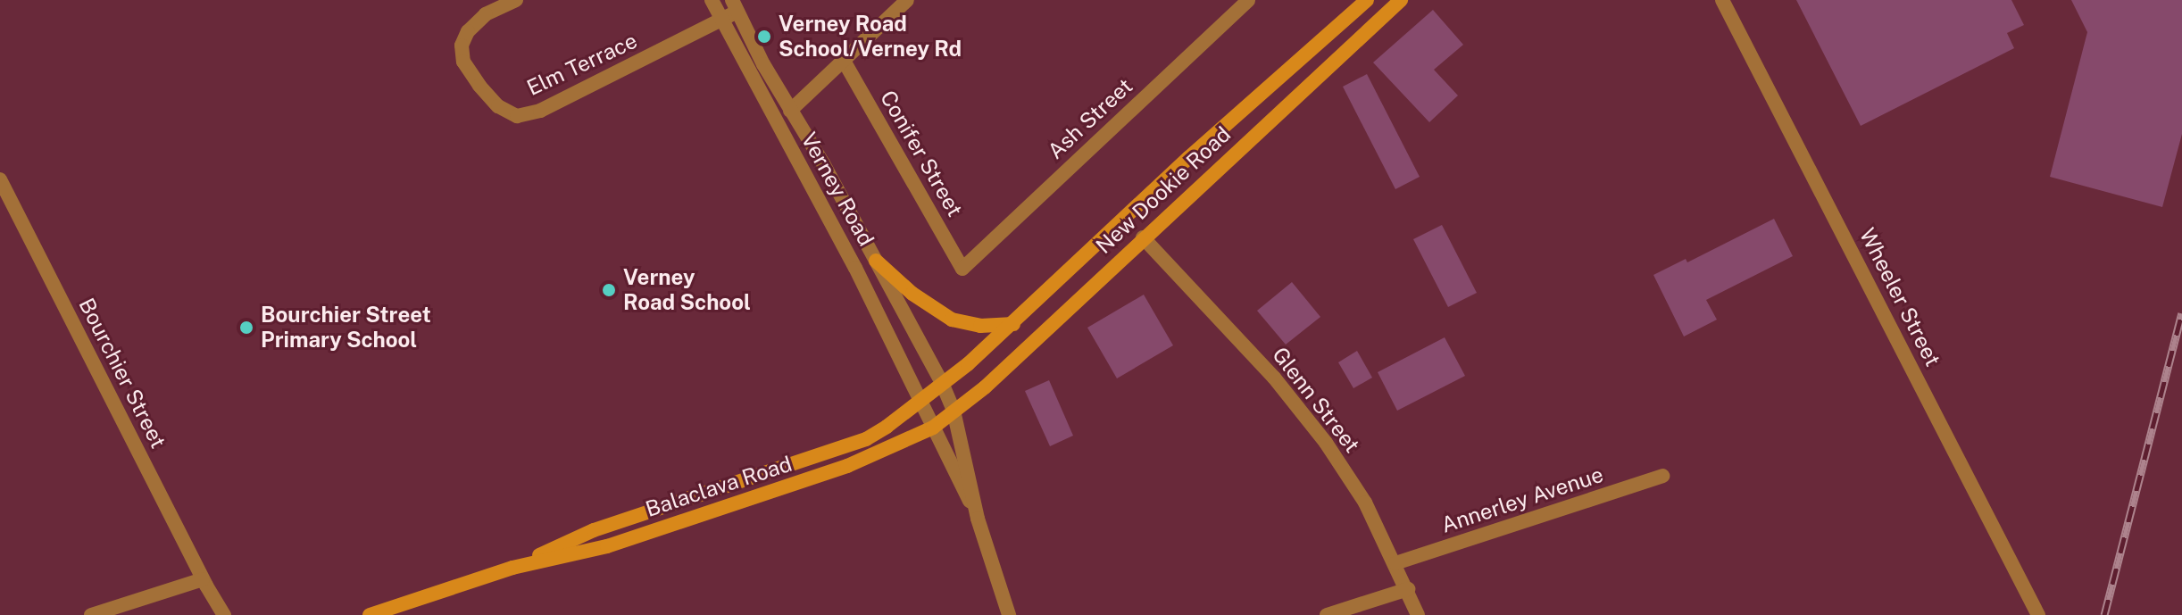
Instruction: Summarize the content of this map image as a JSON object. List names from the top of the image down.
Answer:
{
  "streets": {
    "main road": ["New Dookie Road", "Balaclava Road"],
    "street": [
      "Elm Terrace",
      "Ash Street",
      "Conifer Street",
      "Verney Road",
      "Wheeler Street",
      "Bourchier Street",
      "Glenn Street",
      "Annerley Avenue"
    ]
  },
  "crossings": [
    ["Elm Terrace", "Verney Road"],
    ["Ash Street", "Conifer Street"],
    ["Verney Road", "New Dookie Road"],
    ["Verney Road", "Balaclava Road"],
    ["New Dookie Road", "Glenn Street"],
    ["New Dookie Road", "Balaclava Road"],
    ["Glenn Street", "Annerley Avenue"]
  ],
  "places": ["Verney Road School/Verney Rd", "Verney Road School", "Bourchier Street Primary School"]
}
